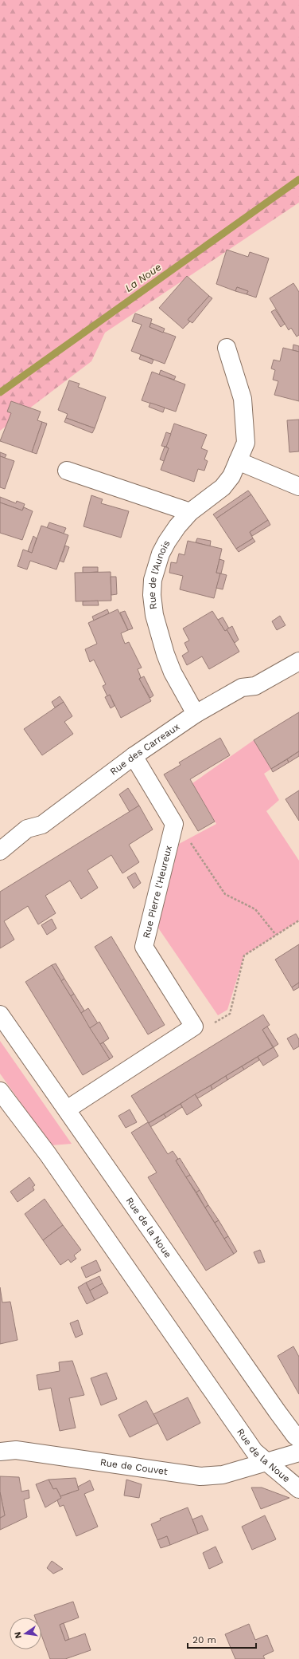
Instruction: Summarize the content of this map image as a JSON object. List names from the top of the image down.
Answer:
{
  "streets": {
    "street": [
      "Rue de l'Aunois",
      "Rue des Carreaux",
      "Rue Pierre l'Heureux",
      "Rue de la Noue",
      "Rue de Couvet"
    ]
  },
  "crossings": [
    ["Rue de l'Aunois", "Rue des Carreaux"],
    ["Rue de la Noue", "Rue de Couvet"]
  ],
  "water": ["La Noue"],
  "scale_bar": "20 m",
  "north": "left"
}
